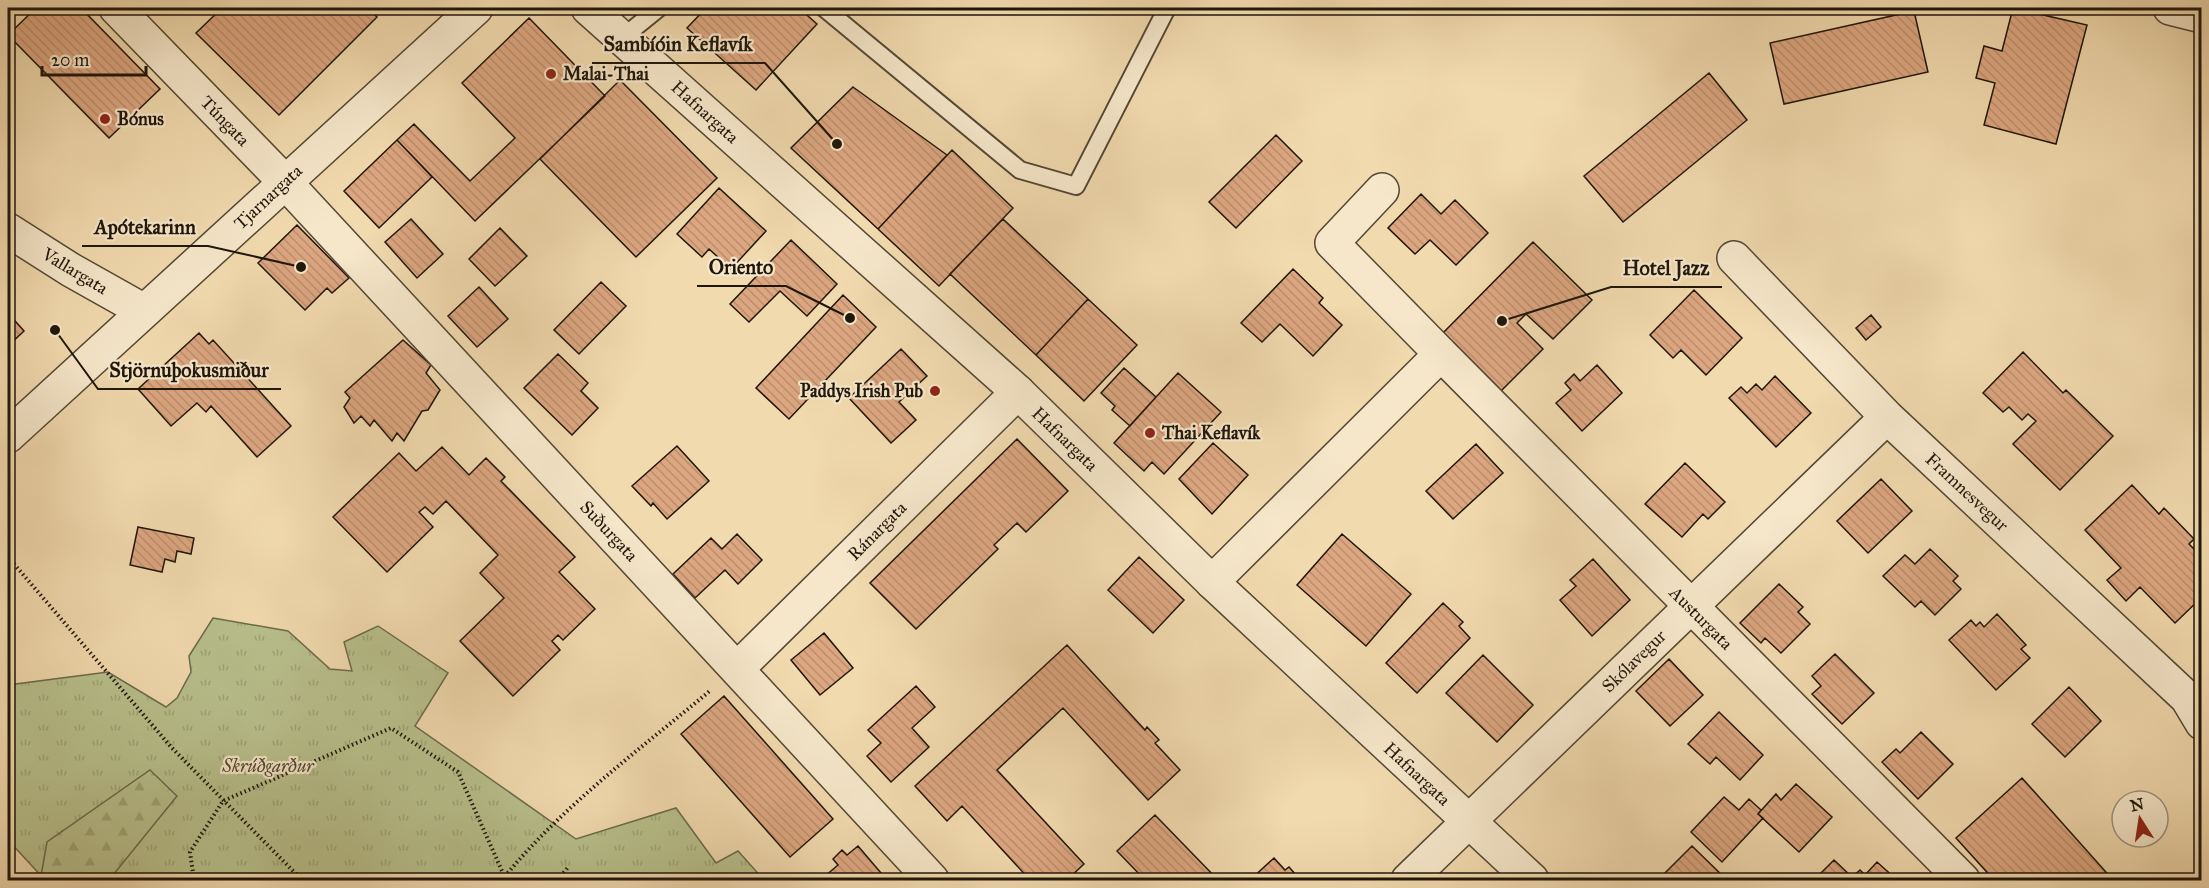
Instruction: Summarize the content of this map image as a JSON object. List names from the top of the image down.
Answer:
{
  "streets": {
    "street": [
      "Hafnargata",
      "Túngata",
      "Tjarnargata",
      "Vallargata",
      "Framnesvegur",
      "Suðurgata",
      "Ránargata",
      "Austurgata",
      "Skólavegur"
    ]
  },
  "crossings": [
    ["Hafnargata", "Ránargata"],
    ["Hafnargata", "Skólavegur"],
    ["Túngata", "Tjarnargata"],
    ["Túngata", "Suðurgata"],
    ["Tjarnargata", "Vallargata"],
    ["Tjarnargata", "Suðurgata"],
    ["Framnesvegur", "Skólavegur"],
    ["Suðurgata", "Ránargata"],
    ["Austurgata", "Skólavegur"]
  ],
  "parks": ["Skrúðgarður"],
  "places": [
    "Malai-Thai",
    "Bónus",
    "Sambíóin Keflavík",
    "Apótekarinn",
    "Oriento",
    "Hotel Jazz",
    "Stjörnuþokusmiður",
    "Paddys Irish Pub",
    "Thai Keflavík"
  ],
  "scale_bar": "20 m",
  "north": "top"
}
